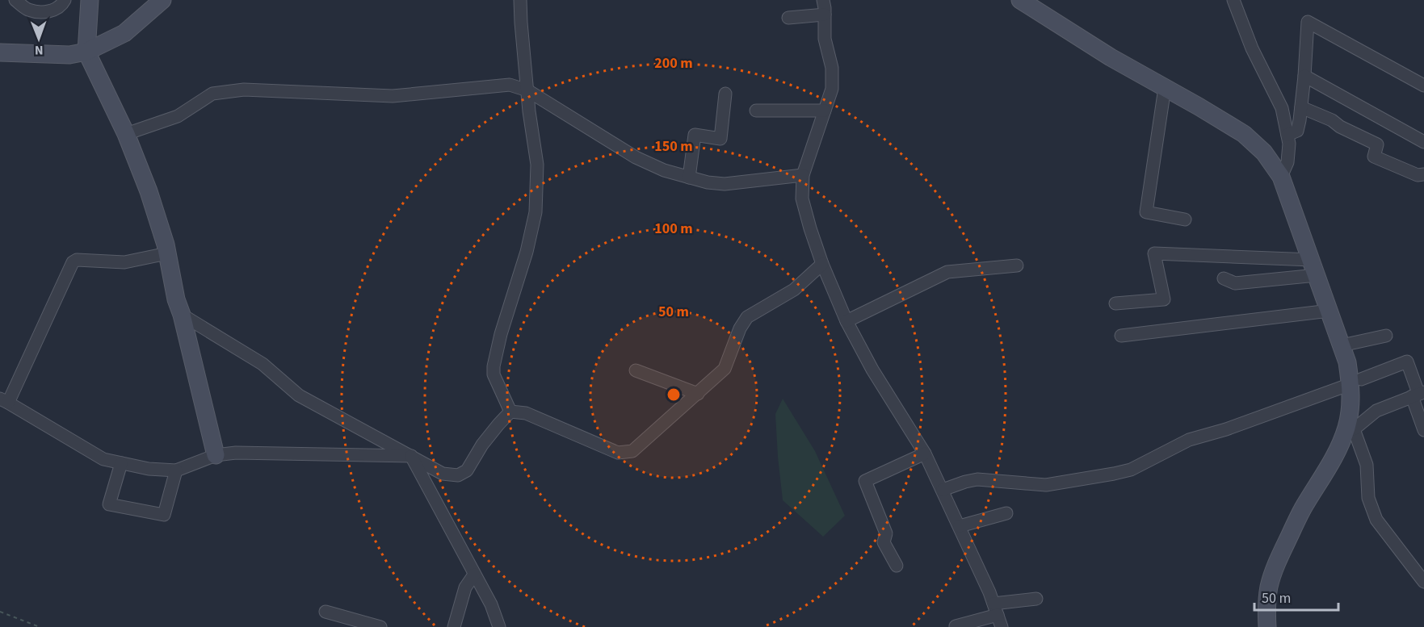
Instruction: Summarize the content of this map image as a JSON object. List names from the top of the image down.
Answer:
{
  "scale_bar": "50 m",
  "north": "bottom",
  "rings": [
    "200 m",
    "150 m",
    "100 m",
    "50 m"
  ]
}
